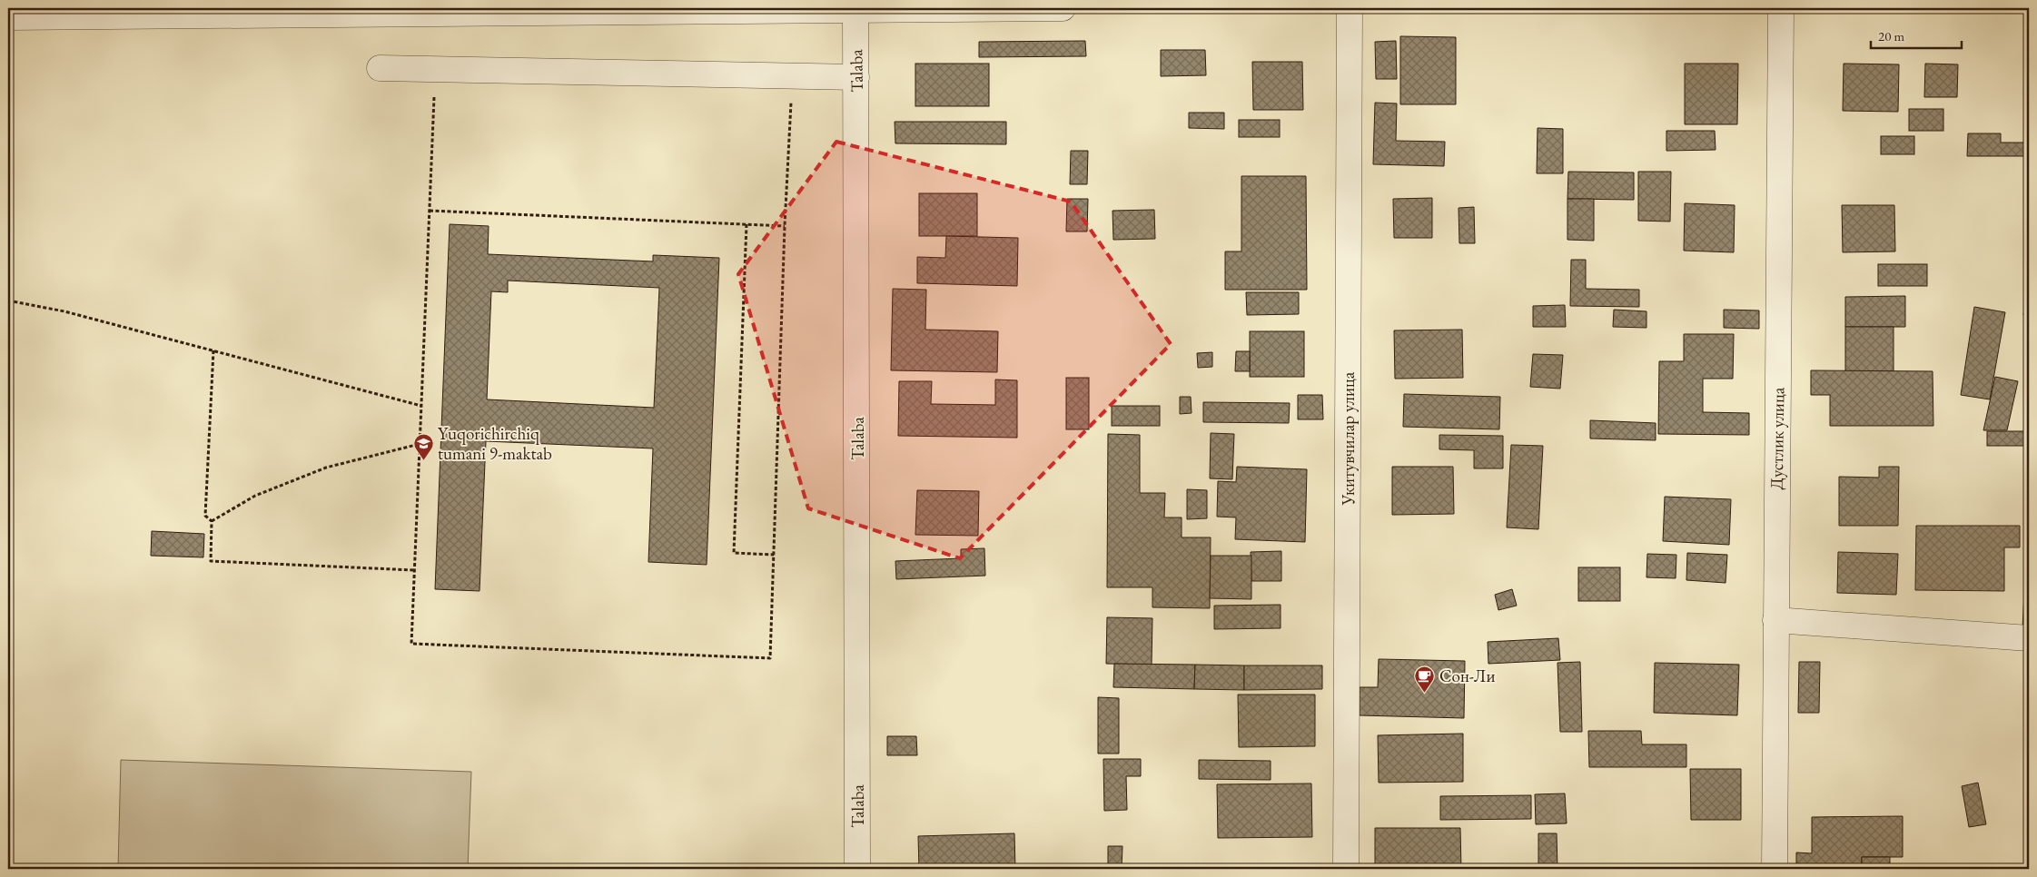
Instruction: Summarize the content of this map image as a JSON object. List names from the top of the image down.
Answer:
{
  "streets": {
    "street": ["Talaba", "Укитувчилар улица", "Дустлик улица"]
  },
  "places": {
    "school or university": ["Yuqorichirchiq tumani 9-maktab"],
    "cafe": ["Сон-Ли"]
  },
  "scale_bar": "20 m"
}
